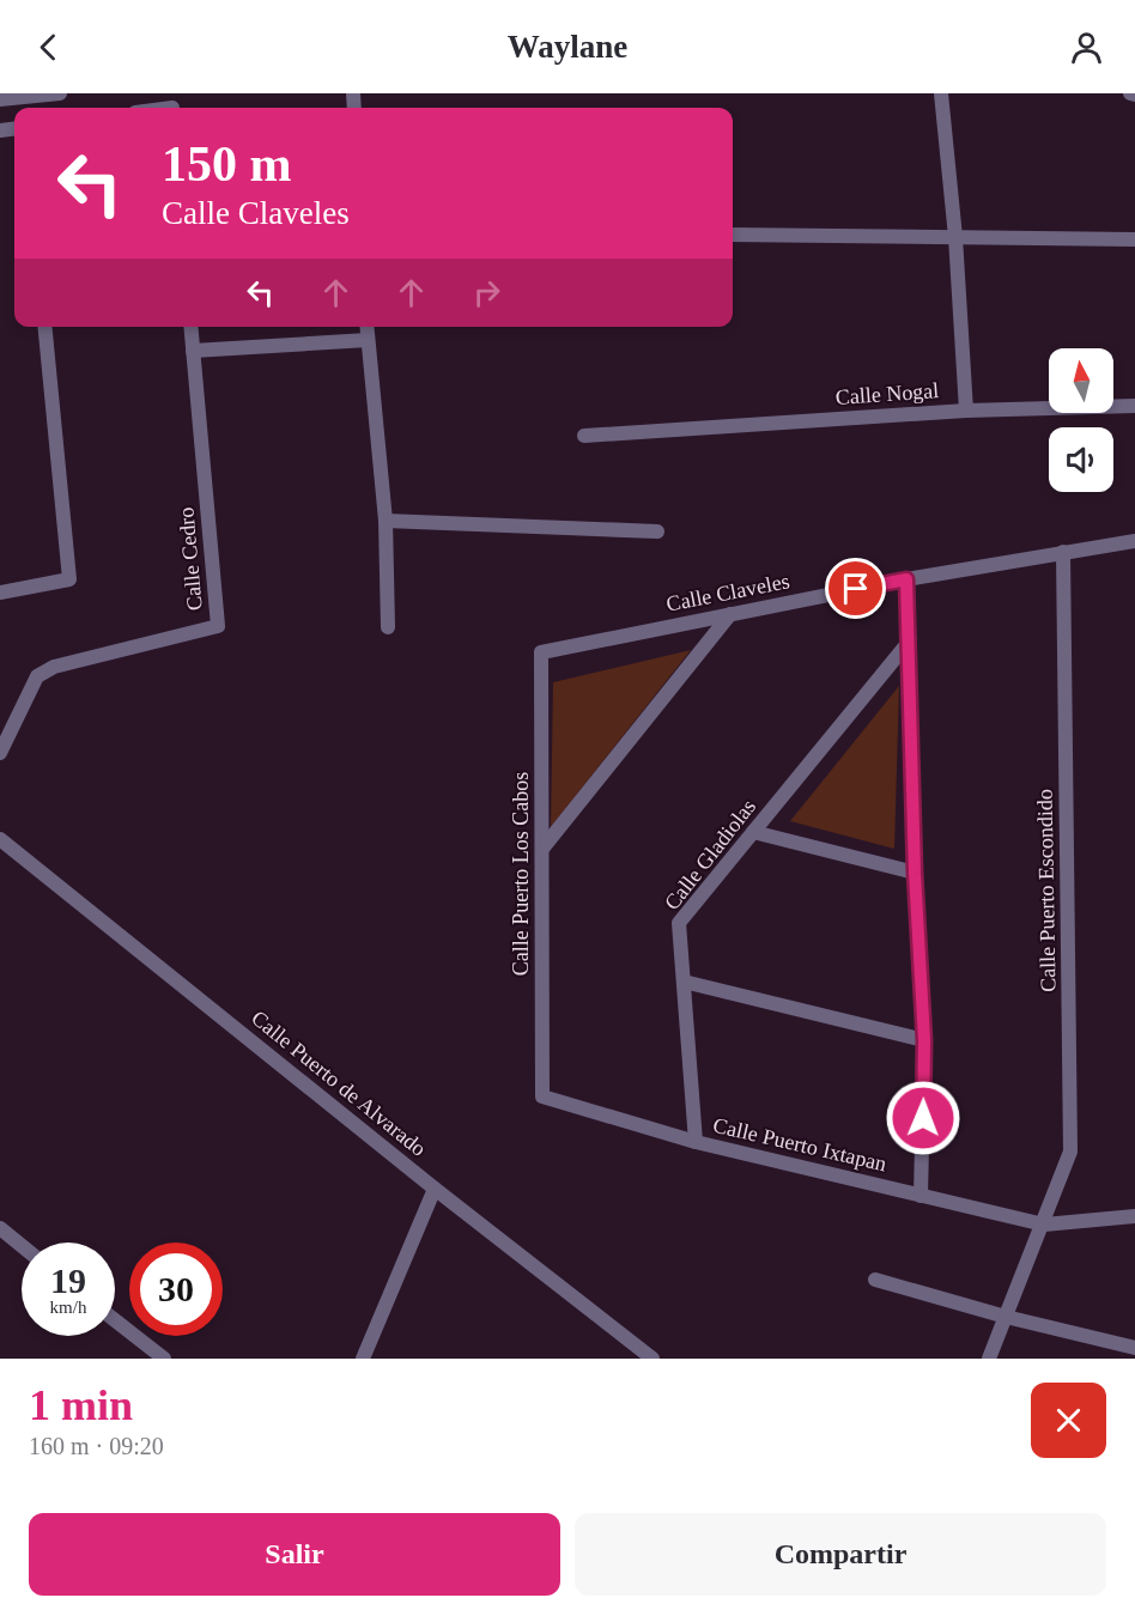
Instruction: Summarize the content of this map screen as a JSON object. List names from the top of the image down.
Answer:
{
  "streets": {
    "street": [
      "Calle Nogal",
      "Calle Cedro",
      "Calle Claveles",
      "Calle Gladiolas",
      "Calle Puerto Los Cabos",
      "Calle Puerto Escondido",
      "Calle Puerto de Alvarado",
      "Calle Puerto Ixtapan"
    ]
  },
  "crossings": [
    ["Calle Claveles", "Calle Puerto Los Cabos"],
    ["Calle Claveles", "Calle Puerto Escondido"],
    ["Calle Gladiolas", "Calle Puerto Ixtapan"],
    ["Calle Puerto Los Cabos", "Calle Puerto Ixtapan"],
    ["Calle Puerto Escondido", "Calle Puerto Ixtapan"]
  ],
  "north": "top",
  "page": {
    "header": "Waylane",
    "turn": ["150 m", "Calle Claveles"],
    "speed": "19 km/h",
    "limit": "30",
    "heading": ["1 min", "160 m · 09:20"],
    "buttons": ["Salir", "Compartir"]
  }
}
